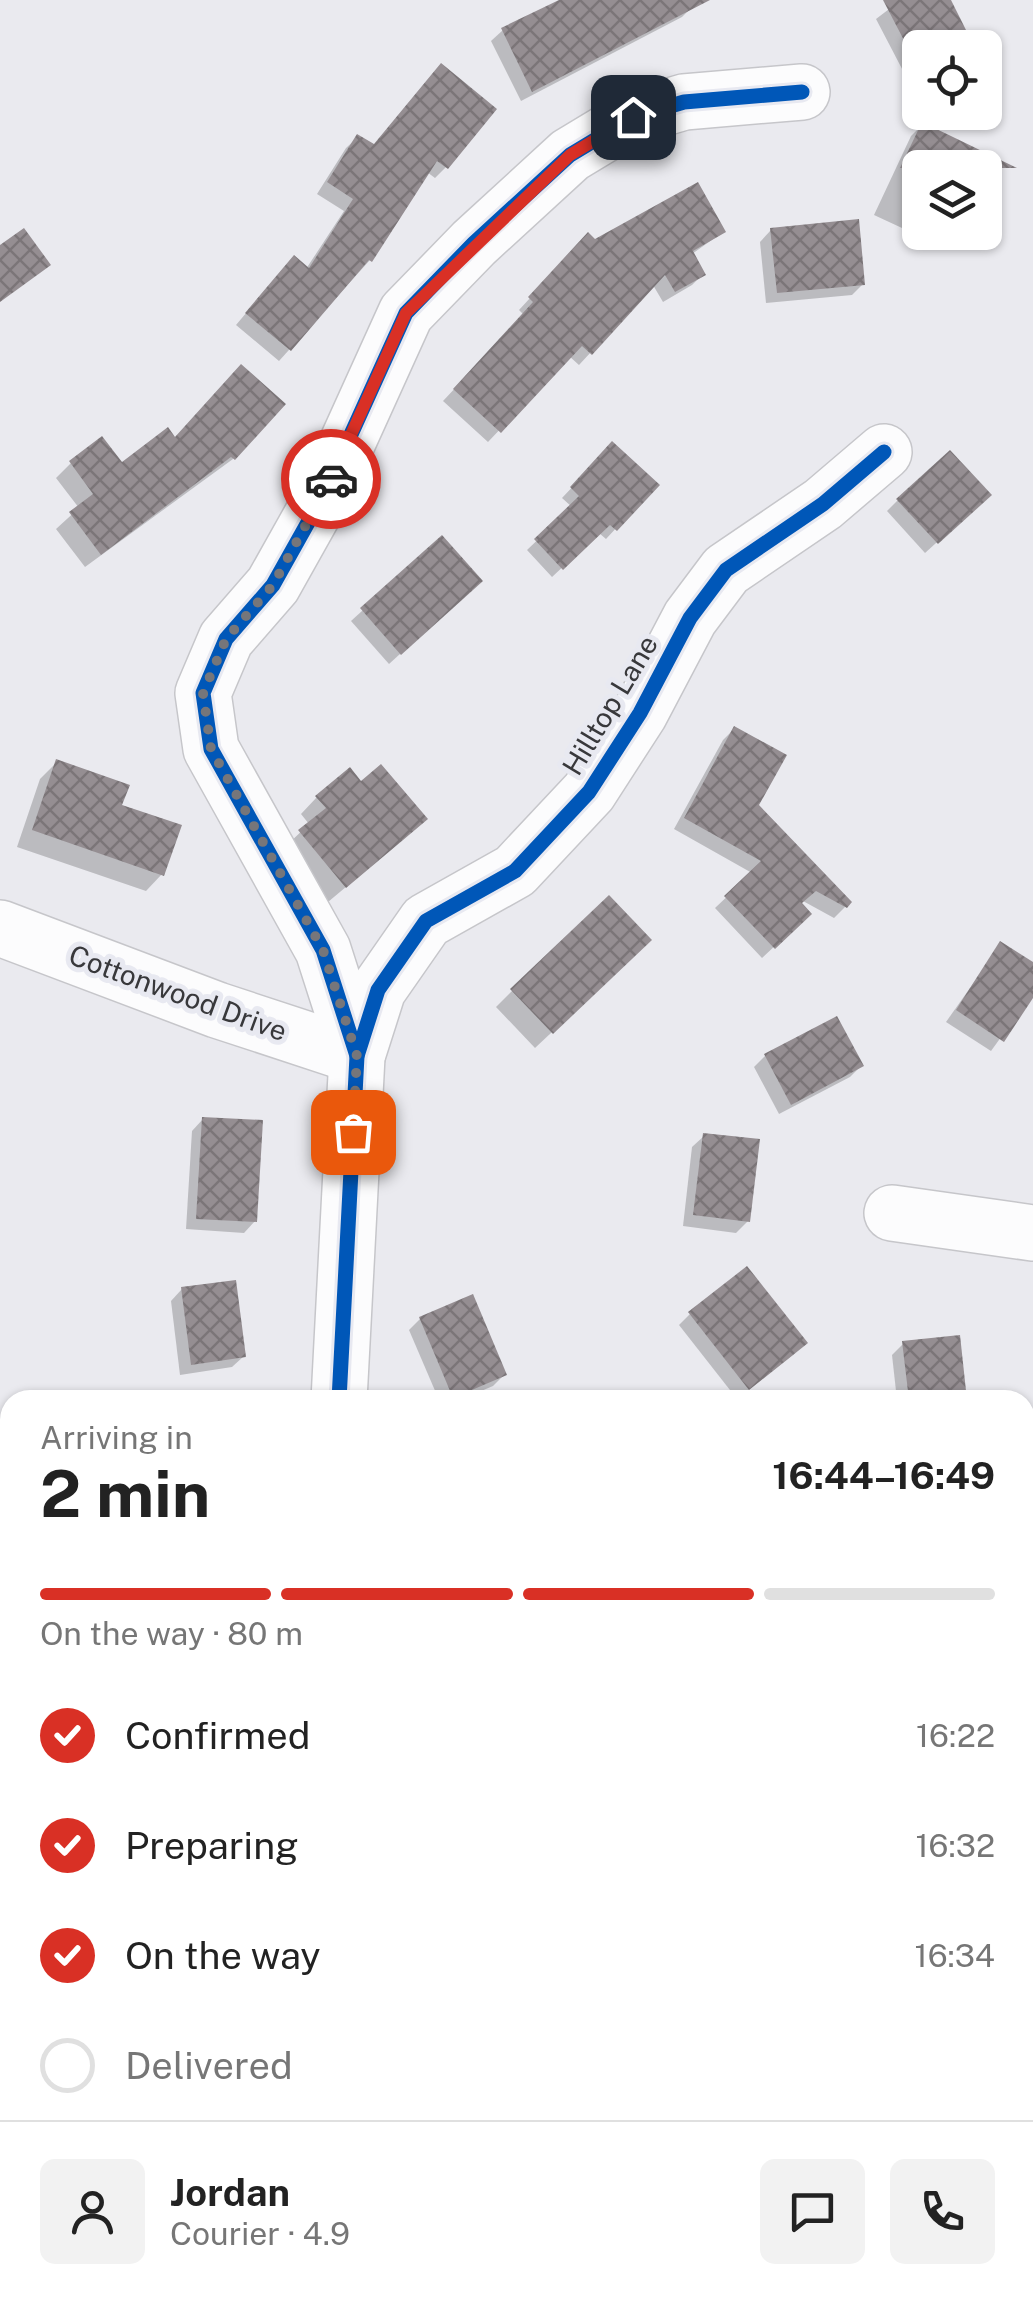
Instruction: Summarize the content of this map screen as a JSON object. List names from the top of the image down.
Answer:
{
  "streets": {
    "street": ["Hilltop Lane", "Cottonwood Drive"]
  },
  "crossings": [
    ["Hilltop Lane", "Cottonwood Drive"]
  ],
  "page": {
    "heading": ["2 min", "Arriving in", "16:44–16:49"],
    "panel": ["Jordan", "Courier · 4.9"],
    "bar": "On the way · 80 m",
    "list": [
      ["Confirmed", "16:22"],
      ["Preparing", "16:32"],
      ["On the way", "16:34"],
      "Delivered"
    ]
  }
}
